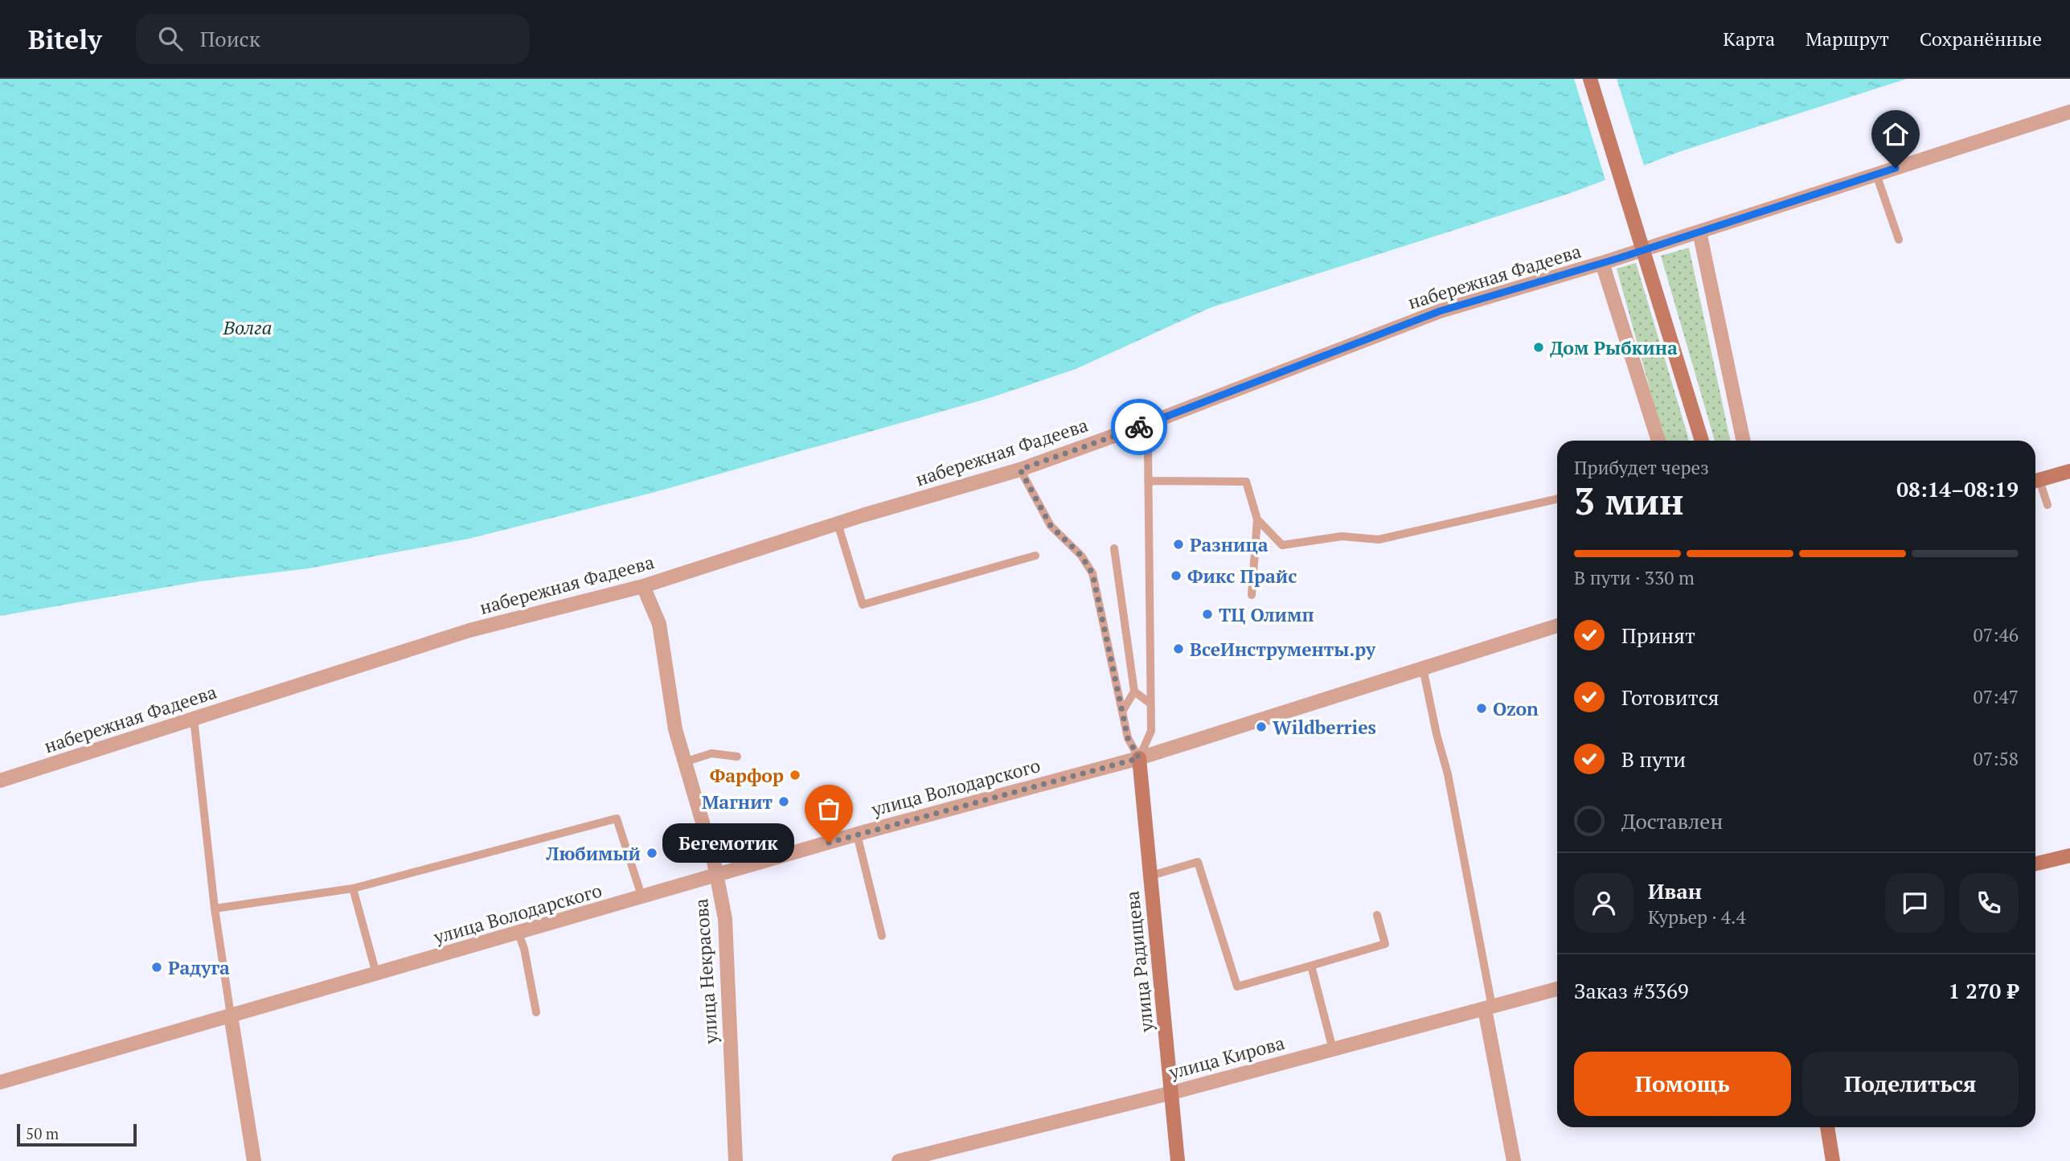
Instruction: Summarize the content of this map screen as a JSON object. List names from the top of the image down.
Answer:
{
  "streets": {
    "main road": ["улица Радищева"],
    "street": [
      "набережная Фадеева",
      "улица Володарского",
      "улица Некрасова",
      "улица Кирова"
    ]
  },
  "crossings": [
    ["набережная Фадеева", "улица Некрасова"],
    ["улица Володарского", "улица Радищева"],
    ["улица Володарского", "улица Некрасова"],
    ["улица Радищева", "улица Кирова"]
  ],
  "water": ["Волга"],
  "places": [
    "Дом Рыбкина",
    "Разница",
    "Фикс Прайс",
    "ТЦ Олимп",
    "ВсеИнструменты.ру",
    "Ozon",
    "Wildberries",
    "Фарфор",
    "Магнит",
    "Бегемотик",
    "Любимый",
    "Радуга"
  ],
  "scale_bar": "50 m",
  "page": {
    "header": "Bitely",
    "search": "Поиск",
    "nav": ["Карта", "Маршрут", "Сохранённые"],
    "heading": ["3 мин", "Прибудет через", "08:14–08:19"],
    "panel": [
      "Иван",
      "Курьер · 4.4",
      "Заказ #3369",
      "1 270 ₽"
    ],
    "bar": "В пути · 330 m",
    "list": [
      ["Принят", "07:46"],
      ["Готовится", "07:47"],
      ["В пути", "07:58"],
      "Доставлен"
    ],
    "bubble": "Бегемотик",
    "buttons": ["Помощь", "Поделиться"],
    "scale": "50 m"
  }
}
